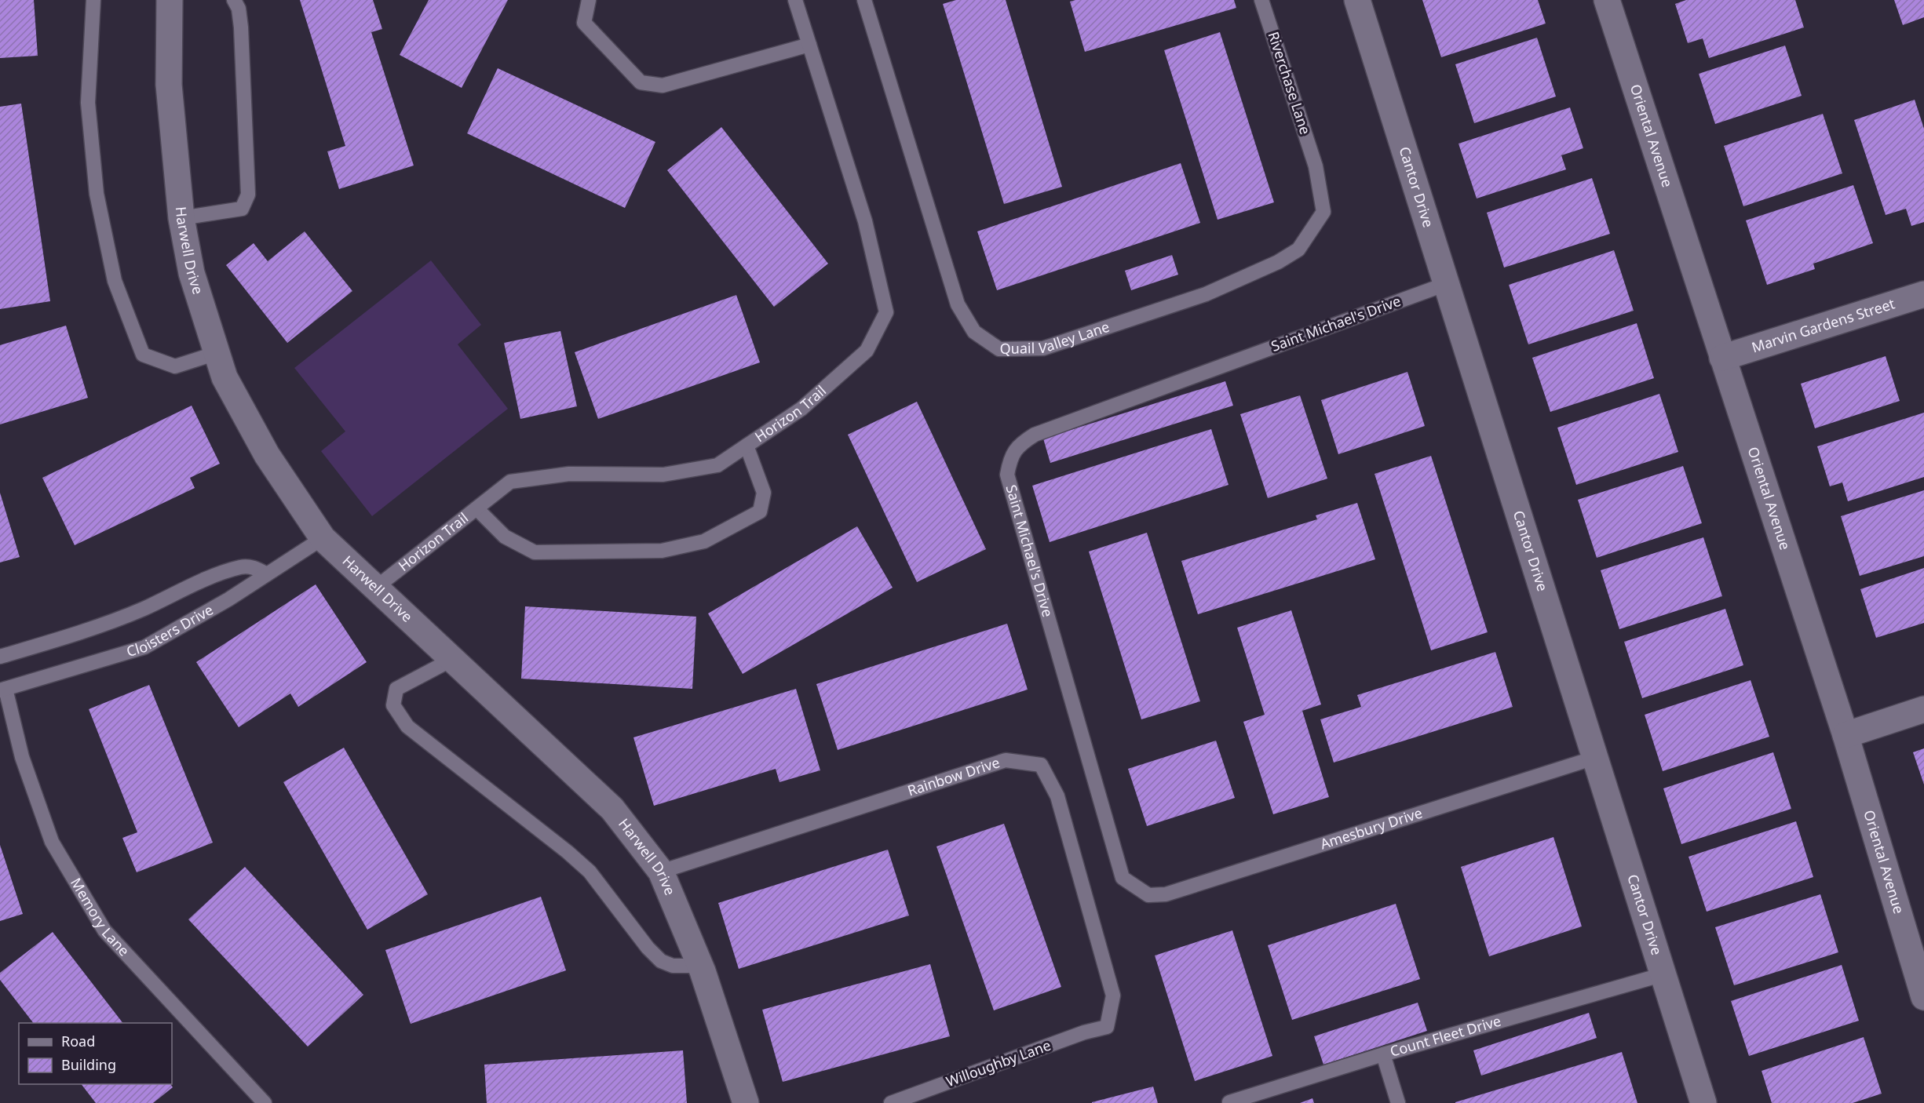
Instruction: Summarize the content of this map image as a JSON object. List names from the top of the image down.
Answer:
{
  "streets": {
    "street": [
      "Oriental Avenue",
      "Cantor Drive",
      "Harwell Drive",
      "Marvin Gardens Street"
    ],
    "lane": [
      "Riverchase Lane",
      "Saint Michael's Drive",
      "Quail Valley Lane",
      "Horizon Trail",
      "Cloisters Drive",
      "Rainbow Drive",
      "Amesbury Drive",
      "Memory Lane",
      "Count Fleet Drive",
      "Willoughby Lane"
    ]
  },
  "crossings": [
    ["Riverchase Lane", "Quail Valley Lane"],
    ["Oriental Avenue", "Marvin Gardens Street"],
    ["Cantor Drive", "Saint Michael's Drive"],
    ["Cantor Drive", "Amesbury Drive"],
    ["Cantor Drive", "Count Fleet Drive"],
    ["Harwell Drive", "Horizon Trail"],
    ["Harwell Drive", "Cloisters Drive"],
    ["Harwell Drive", "Rainbow Drive"],
    ["Saint Michael's Drive", "Amesbury Drive"],
    ["Cloisters Drive", "Memory Lane"],
    ["Rainbow Drive", "Willoughby Lane"]
  ],
  "legend": ["Road", "Building"]
}
